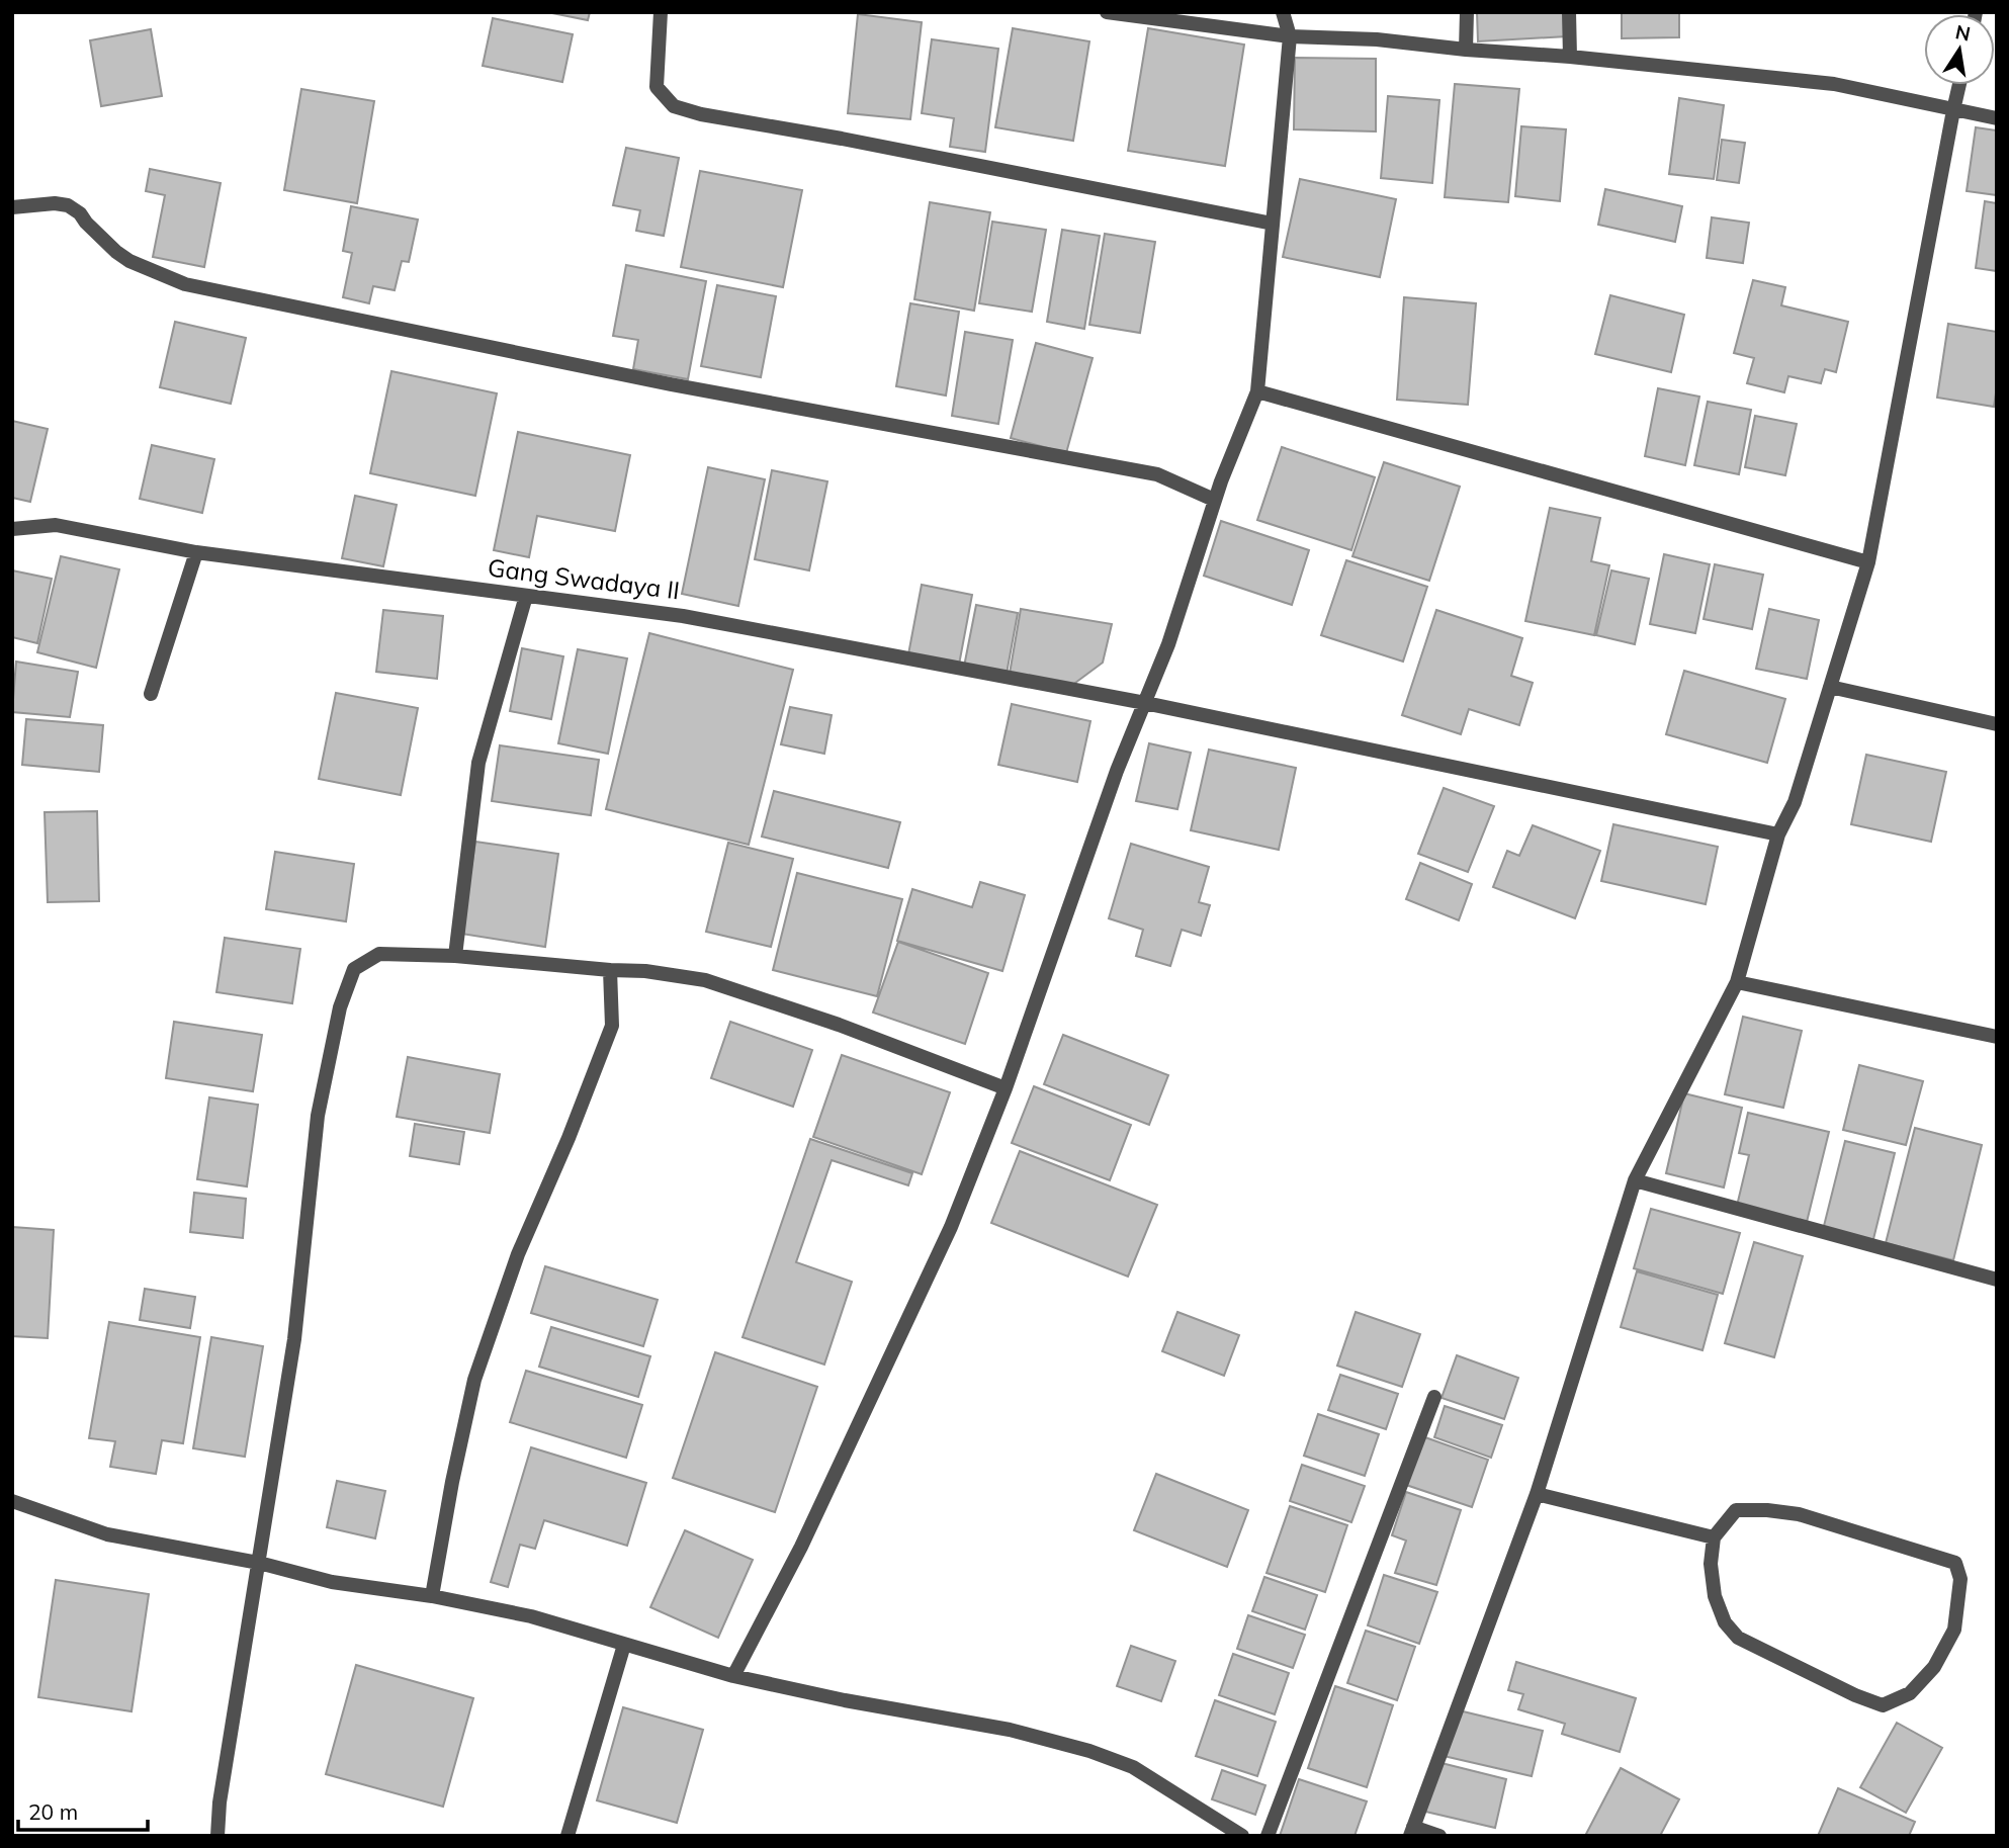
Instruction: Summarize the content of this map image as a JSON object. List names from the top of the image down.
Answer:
{
  "streets": {
    "street": ["Gang Swadaya II"]
  },
  "scale_bar": "20 m",
  "north": "top"
}
